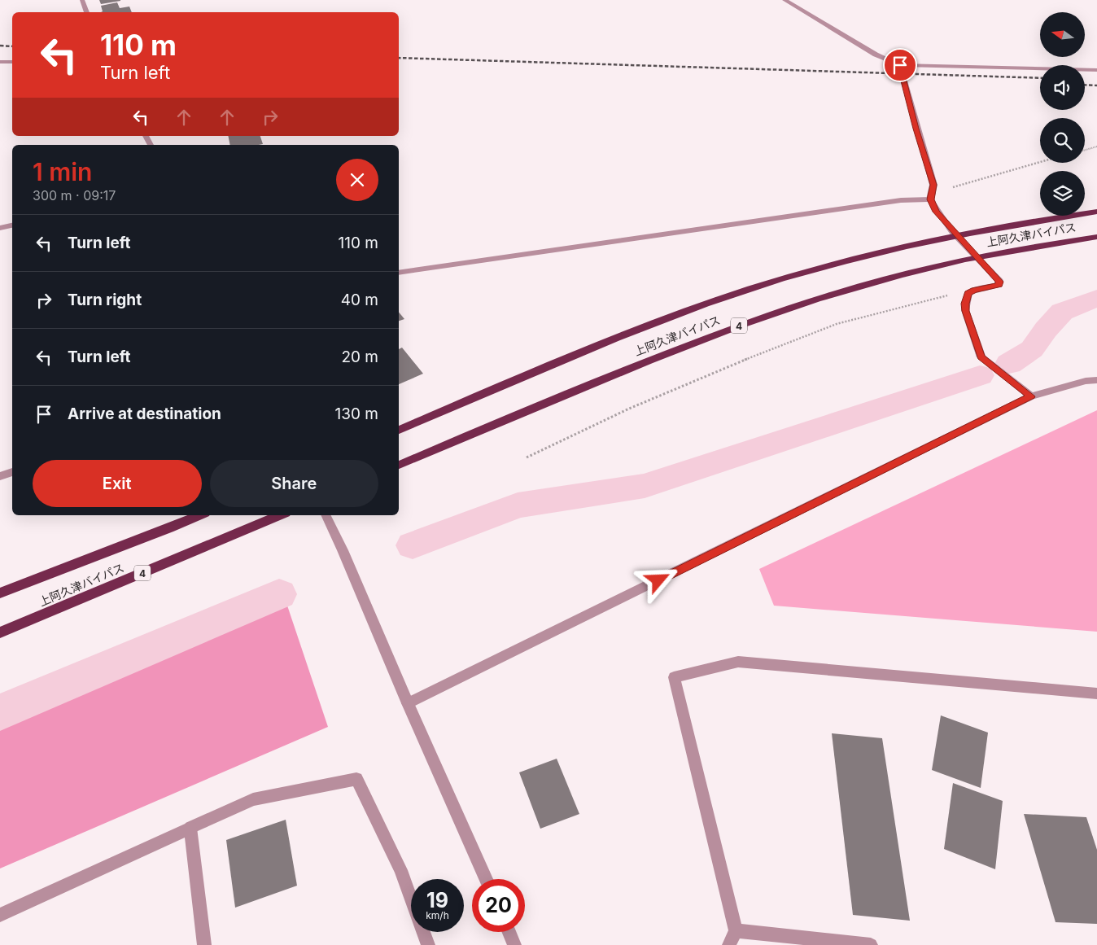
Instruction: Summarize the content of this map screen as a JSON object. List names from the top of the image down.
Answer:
{
  "streets": {
    "highway": ["上阿久津バイパス", "4"]
  },
  "north": "left",
  "page": {
    "turn": ["110 m", "Turn left"],
    "heading": ["1 min", "300 m · 09:17"],
    "list": [
      {
        "name": "Turn left",
        "value": "110 m"
      },
      {
        "name": "Turn right",
        "value": "40 m"
      },
      {
        "name": "Turn left",
        "value": "20 m"
      },
      {
        "name": "Arrive at destination",
        "value": "130 m"
      }
    ],
    "buttons": ["Exit", "Share"],
    "speed": "19 km/h",
    "limit": "20"
  }
}
